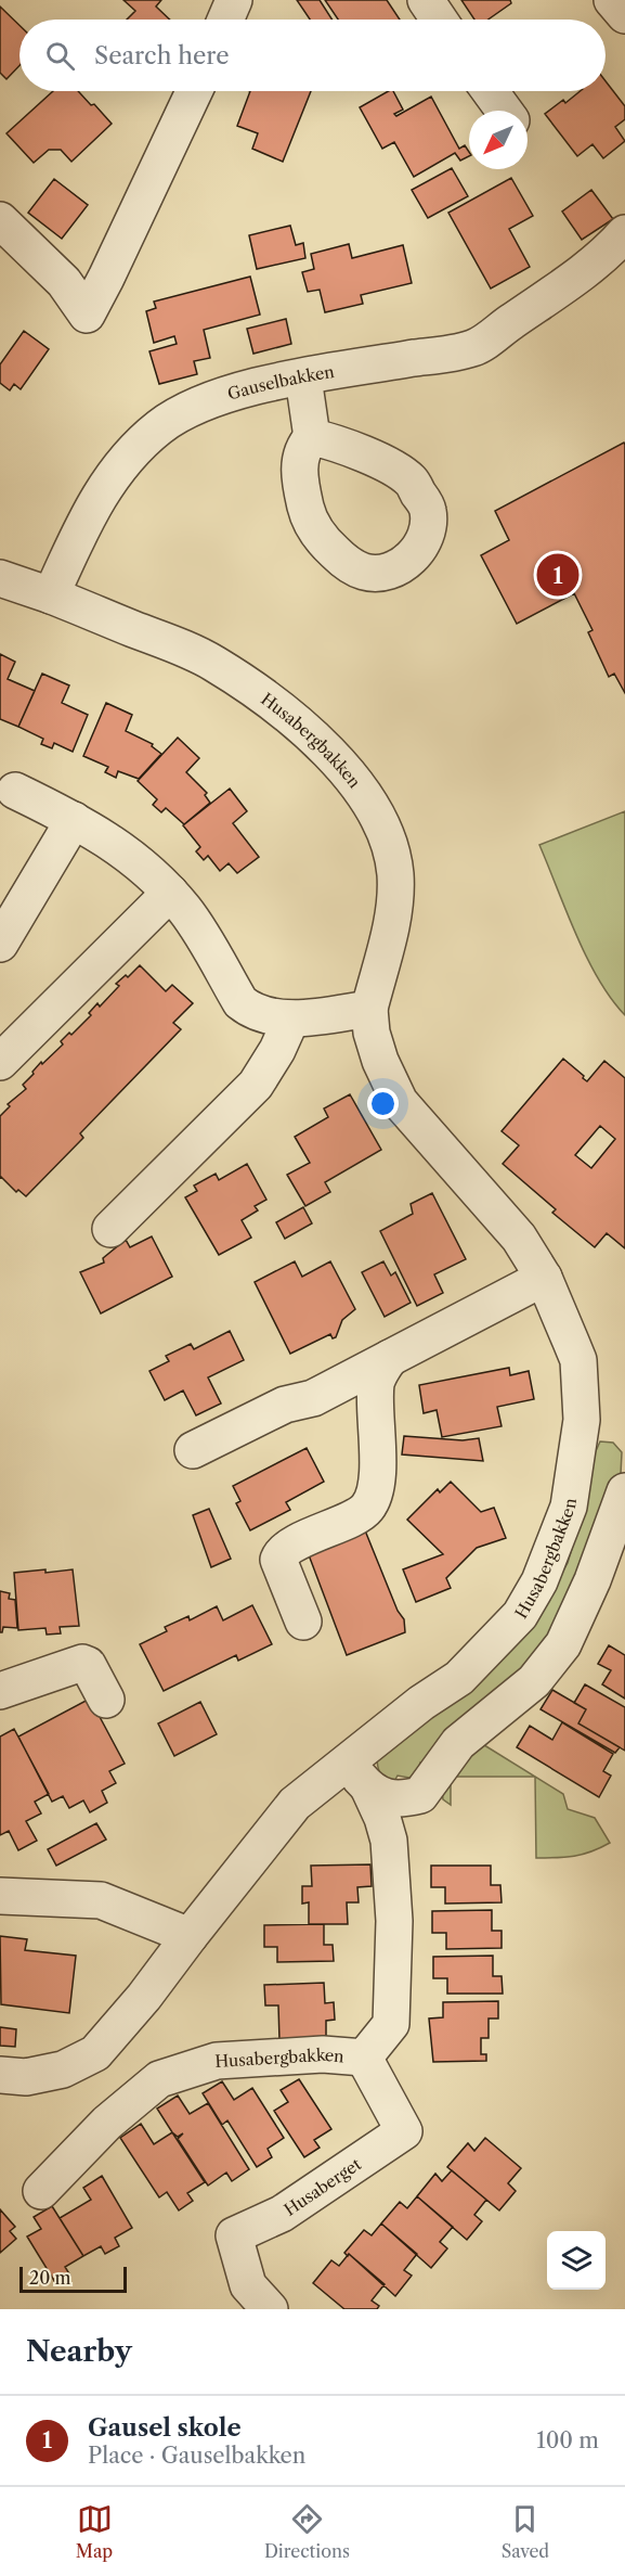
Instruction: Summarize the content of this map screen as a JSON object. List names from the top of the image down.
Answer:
{
  "streets": {
    "street": ["Gauselbakken", "Husabergbakken", "Husaberget"]
  },
  "crossings": [
    ["Gauselbakken", "Husabergbakken"],
    ["Husabergbakken", "Husaberget"]
  ],
  "scale_bar": "20 m",
  "north": "bottom left",
  "page": {
    "search": "Search here",
    "pins": "1",
    "scale": "20 m",
    "heading": "Nearby",
    "list": [
      {
        "mark": "1",
        "name": "Gausel skole",
        "note": "Place · Gauselbakken",
        "value": "100 m"
      }
    ],
    "nav": ["Map", "Directions", "Saved"]
  }
}
